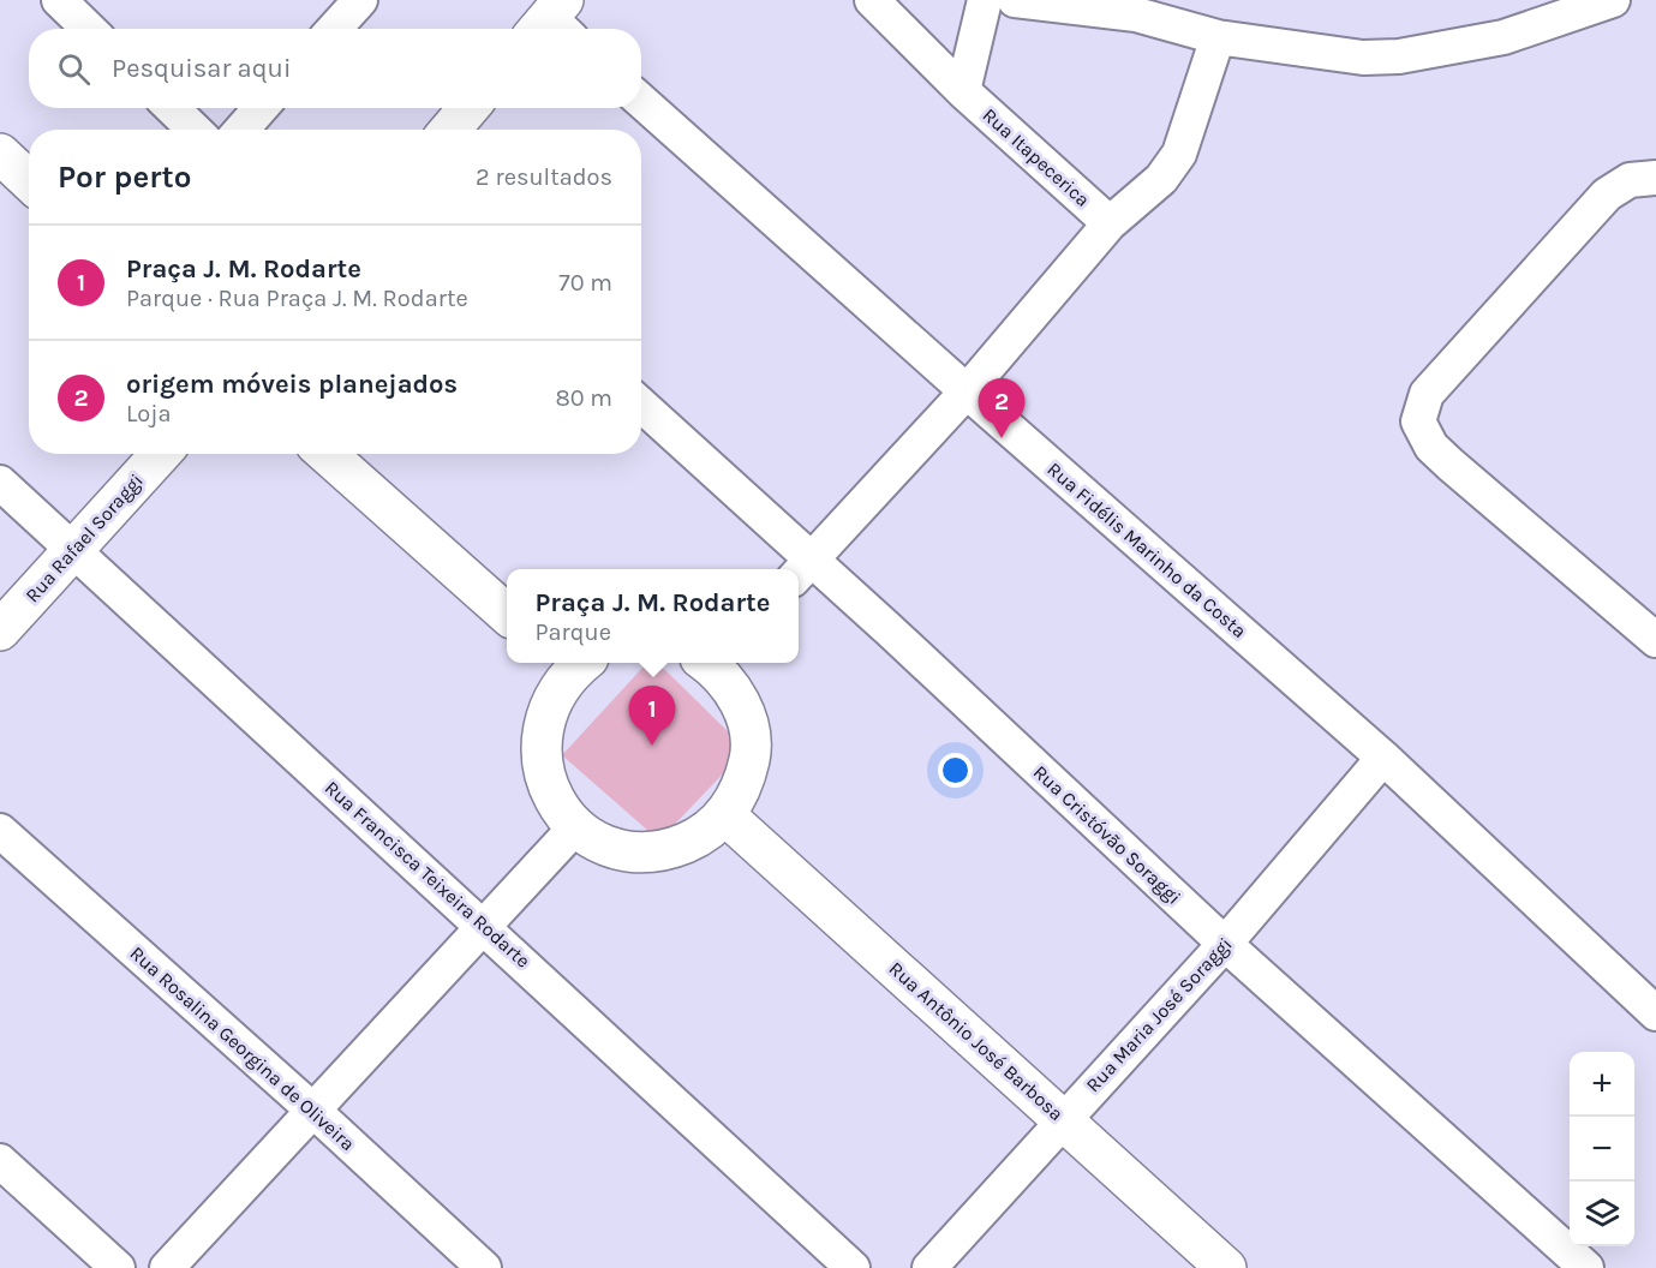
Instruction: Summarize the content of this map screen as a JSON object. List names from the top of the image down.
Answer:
{
  "streets": {
    "street": [
      "Rua Itapecerica",
      "Rua Rafael Soraggi",
      "Rua Fidélis Marinho da Costa",
      "Rua Cristóvão Soraggi",
      "Rua Francisca Teixeira Rodarte",
      "Rua Maria José Soraggi",
      "Rua Antônio José Barbosa",
      "Rua Rosalina Georgina de Oliveira"
    ]
  },
  "crossings": [
    ["Rua Rafael Soraggi", "Rua Francisca Teixeira Rodarte"],
    ["Rua Fidélis Marinho da Costa", "Rua Maria José Soraggi"],
    ["Rua Cristóvão Soraggi", "Rua Maria José Soraggi"],
    ["Rua Maria José Soraggi", "Rua Antônio José Barbosa"]
  ],
  "page": {
    "search": "Pesquisar aqui",
    "heading": ["Por perto", "2 resultados"],
    "list": [
      {
        "mark": "1",
        "name": "Praça J. M. Rodarte",
        "note": "Parque · Rua Praça J. M. Rodarte",
        "value": "70 m"
      },
      {
        "mark": "2",
        "name": "origem móveis planejados",
        "note": "Loja",
        "value": "80 m"
      }
    ],
    "pins": ["2", "1"],
    "popup": ["Praça J. M. Rodarte", "Parque"],
    "map_buttons": ["+", "−"]
  }
}
